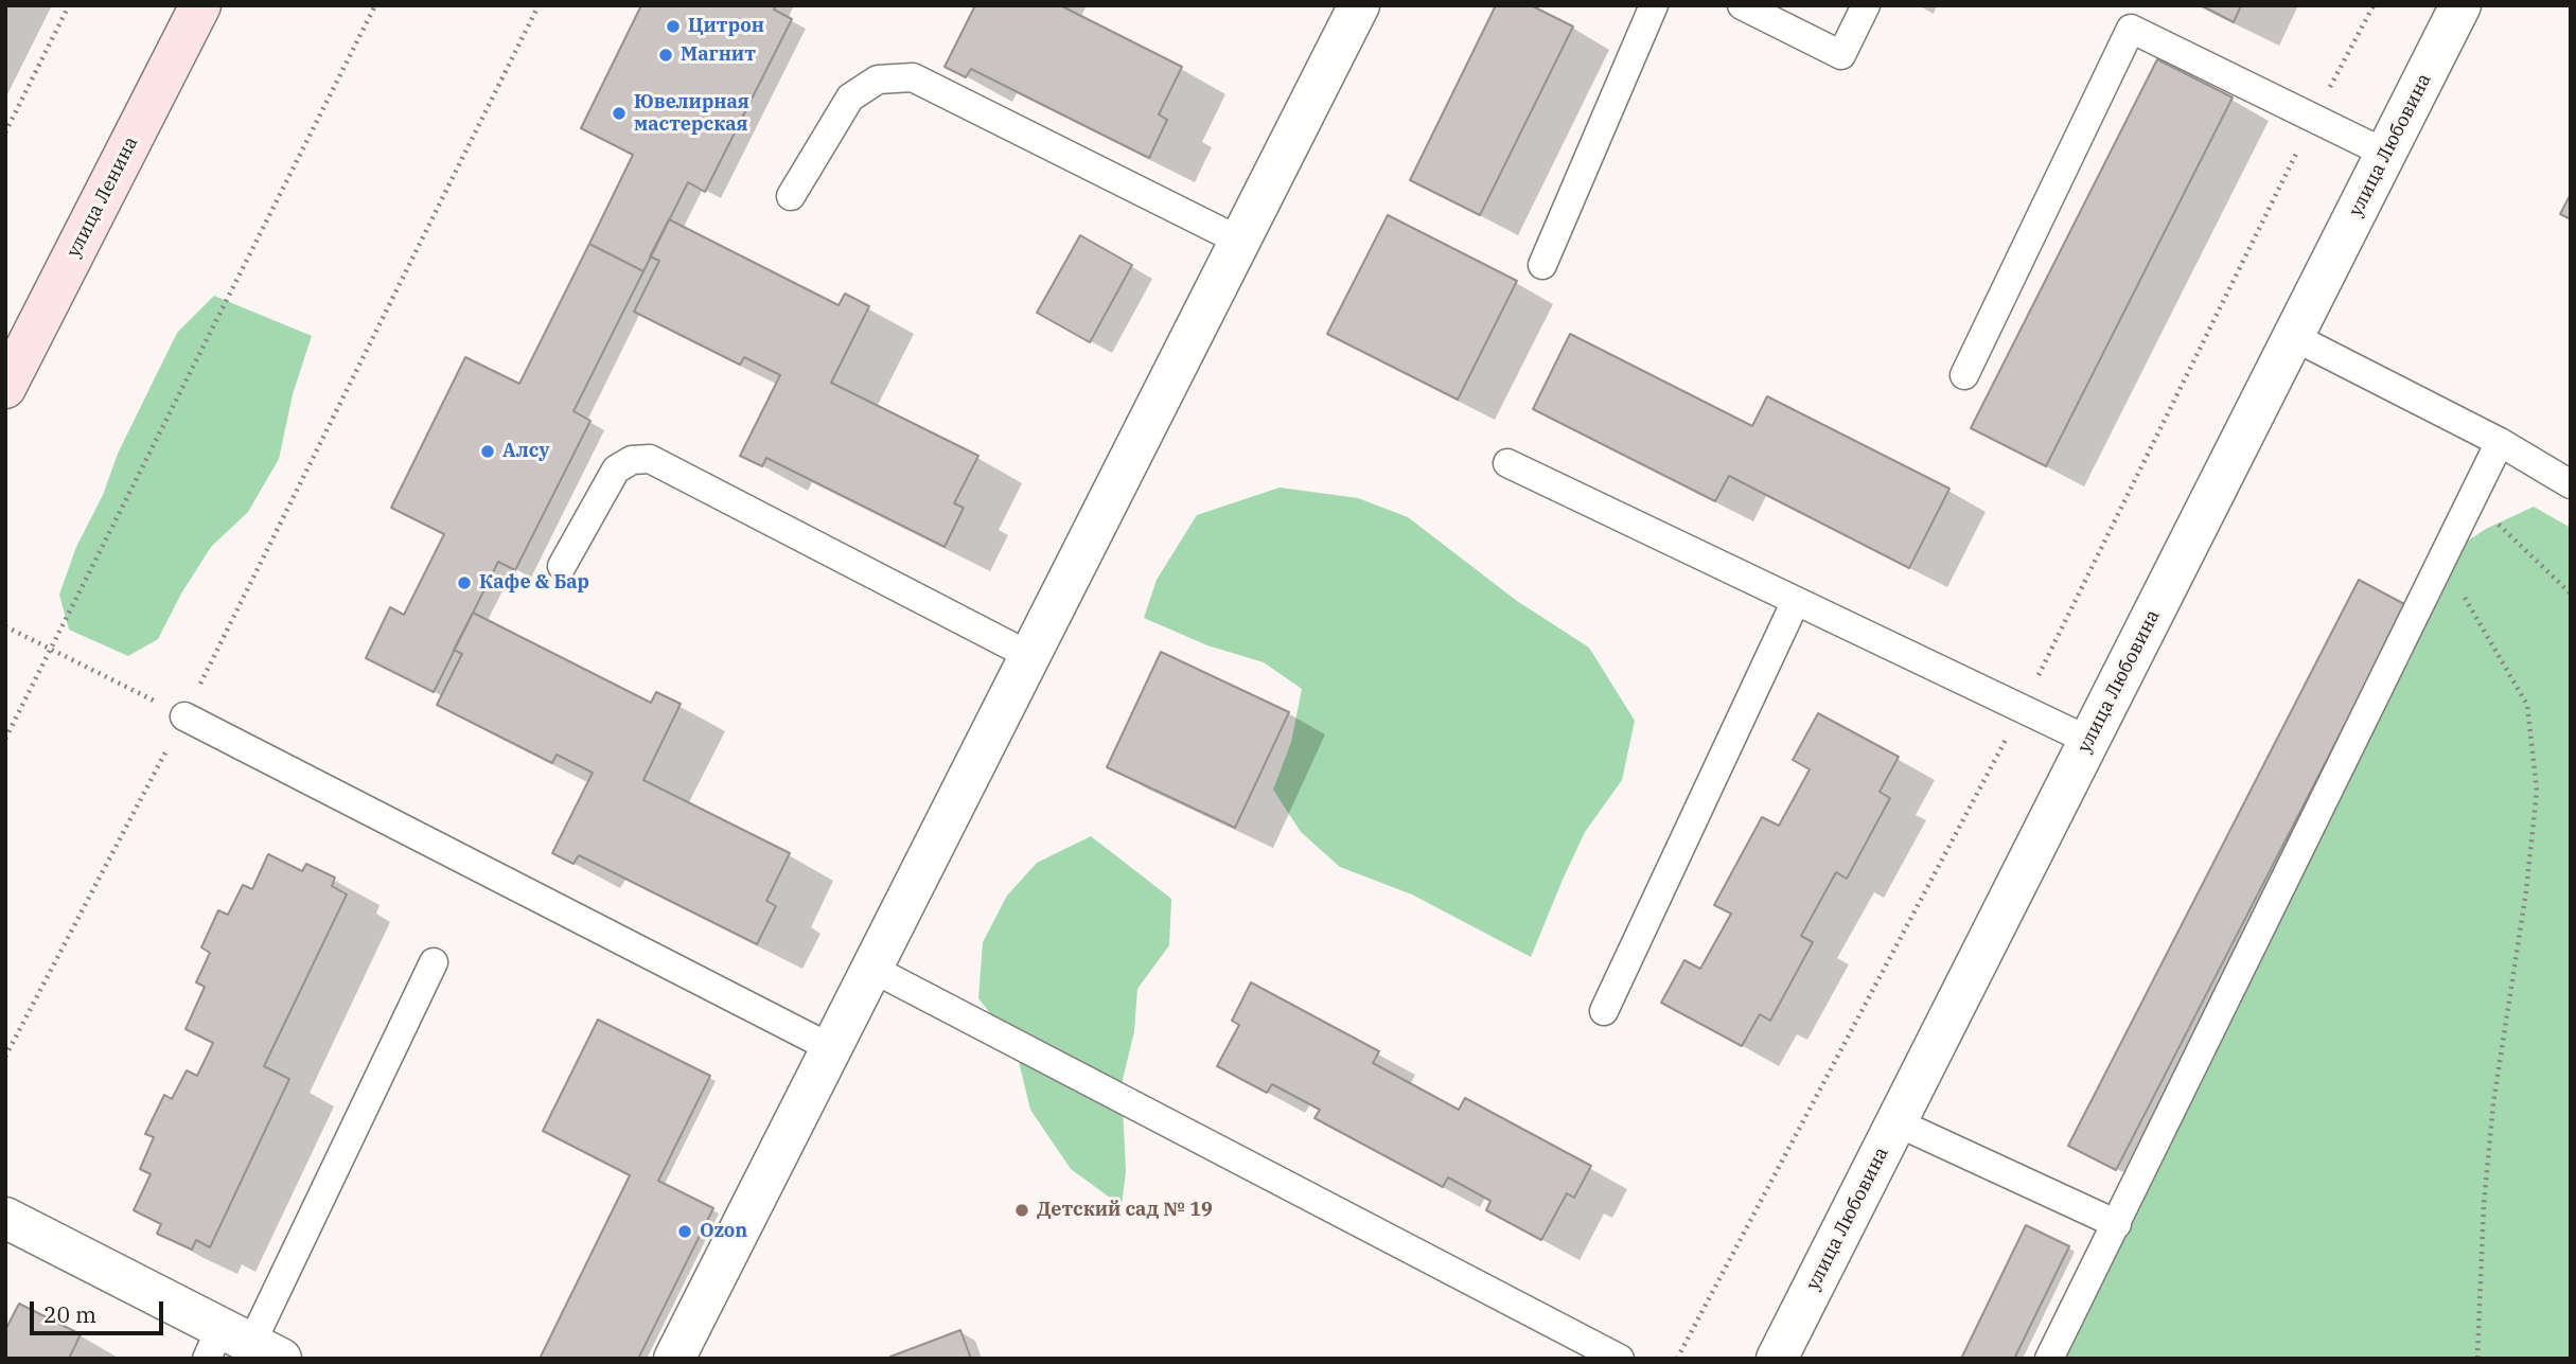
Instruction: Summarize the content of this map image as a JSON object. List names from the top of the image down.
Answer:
{
  "streets": {
    "main road": ["улица Ленина"],
    "street": ["улица Любовина"]
  },
  "places": [
    "Цитрон",
    "Магнит",
    "Ювелирная мастерская",
    "Алсу",
    "Кафе & Бар",
    "Детский сад № 19",
    "Ozon"
  ],
  "scale_bar": "20 m"
}
